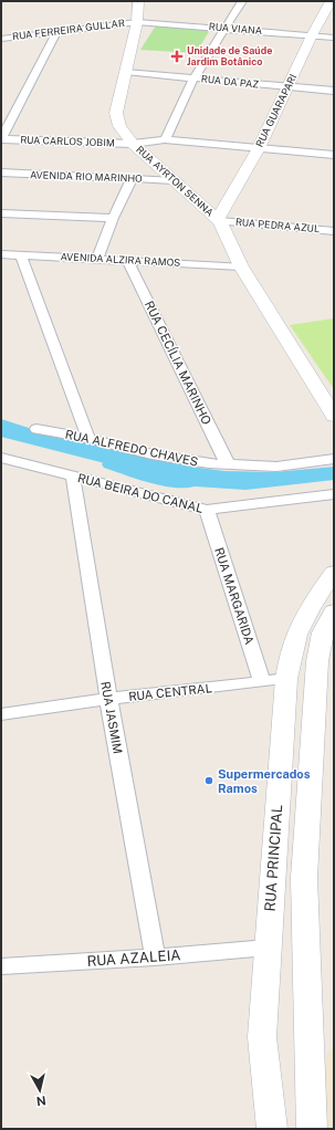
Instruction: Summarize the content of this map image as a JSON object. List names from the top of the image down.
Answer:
{
  "streets": {
    "main road": ["RUA GUARAPARI", "RUA AYRTON SENNA", "RUA PRINCIPAL"],
    "street": [
      "RUA VIANA",
      "RUA FERREIRA GULLAR",
      "RUA DA PAZ",
      "RUA CARLOS JOBIM",
      "AVENIDA RIO MARINHO",
      "RUA PEDRA AZUL",
      "AVENIDA ALZIRA RAMOS",
      "RUA CECÍLIA MARINHO",
      "RUA ALFREDO CHAVES",
      "RUA BEIRA DO CANAL",
      "RUA MARGARIDA",
      "RUA CENTRAL",
      "RUA JASMIM",
      "RUA AZALEIA"
    ]
  },
  "crossings": [
    ["RUA VIANA", "RUA FERREIRA GULLAR"],
    ["RUA VIANA", "RUA GUARAPARI"],
    ["RUA VIANA", "RUA AYRTON SENNA"],
    ["RUA FERREIRA GULLAR", "RUA AYRTON SENNA"],
    ["RUA DA PAZ", "RUA GUARAPARI"],
    ["RUA DA PAZ", "RUA AYRTON SENNA"],
    ["RUA GUARAPARI", "RUA CARLOS JOBIM"],
    ["RUA GUARAPARI", "RUA AYRTON SENNA"],
    ["RUA GUARAPARI", "RUA PEDRA AZUL"],
    ["RUA CARLOS JOBIM", "RUA AYRTON SENNA"],
    ["AVENIDA RIO MARINHO", "RUA AYRTON SENNA"],
    ["RUA AYRTON SENNA", "RUA PEDRA AZUL"],
    ["RUA AYRTON SENNA", "AVENIDA ALZIRA RAMOS"],
    ["AVENIDA ALZIRA RAMOS", "RUA CECÍLIA MARINHO"],
    ["RUA CECÍLIA MARINHO", "RUA ALFREDO CHAVES"],
    ["RUA BEIRA DO CANAL", "RUA MARGARIDA"],
    ["RUA BEIRA DO CANAL", "RUA JASMIM"],
    ["RUA MARGARIDA", "RUA CENTRAL"],
    ["RUA MARGARIDA", "RUA PRINCIPAL"],
    ["RUA CENTRAL", "RUA JASMIM"],
    ["RUA CENTRAL", "RUA PRINCIPAL"],
    ["RUA JASMIM", "RUA AZALEIA"],
    ["RUA PRINCIPAL", "RUA AZALEIA"]
  ],
  "places": {
    "health": ["Unidade de Saúde Jardim Botânico"],
    "other": ["Supermercados Ramos"]
  },
  "north": "bottom"
}
